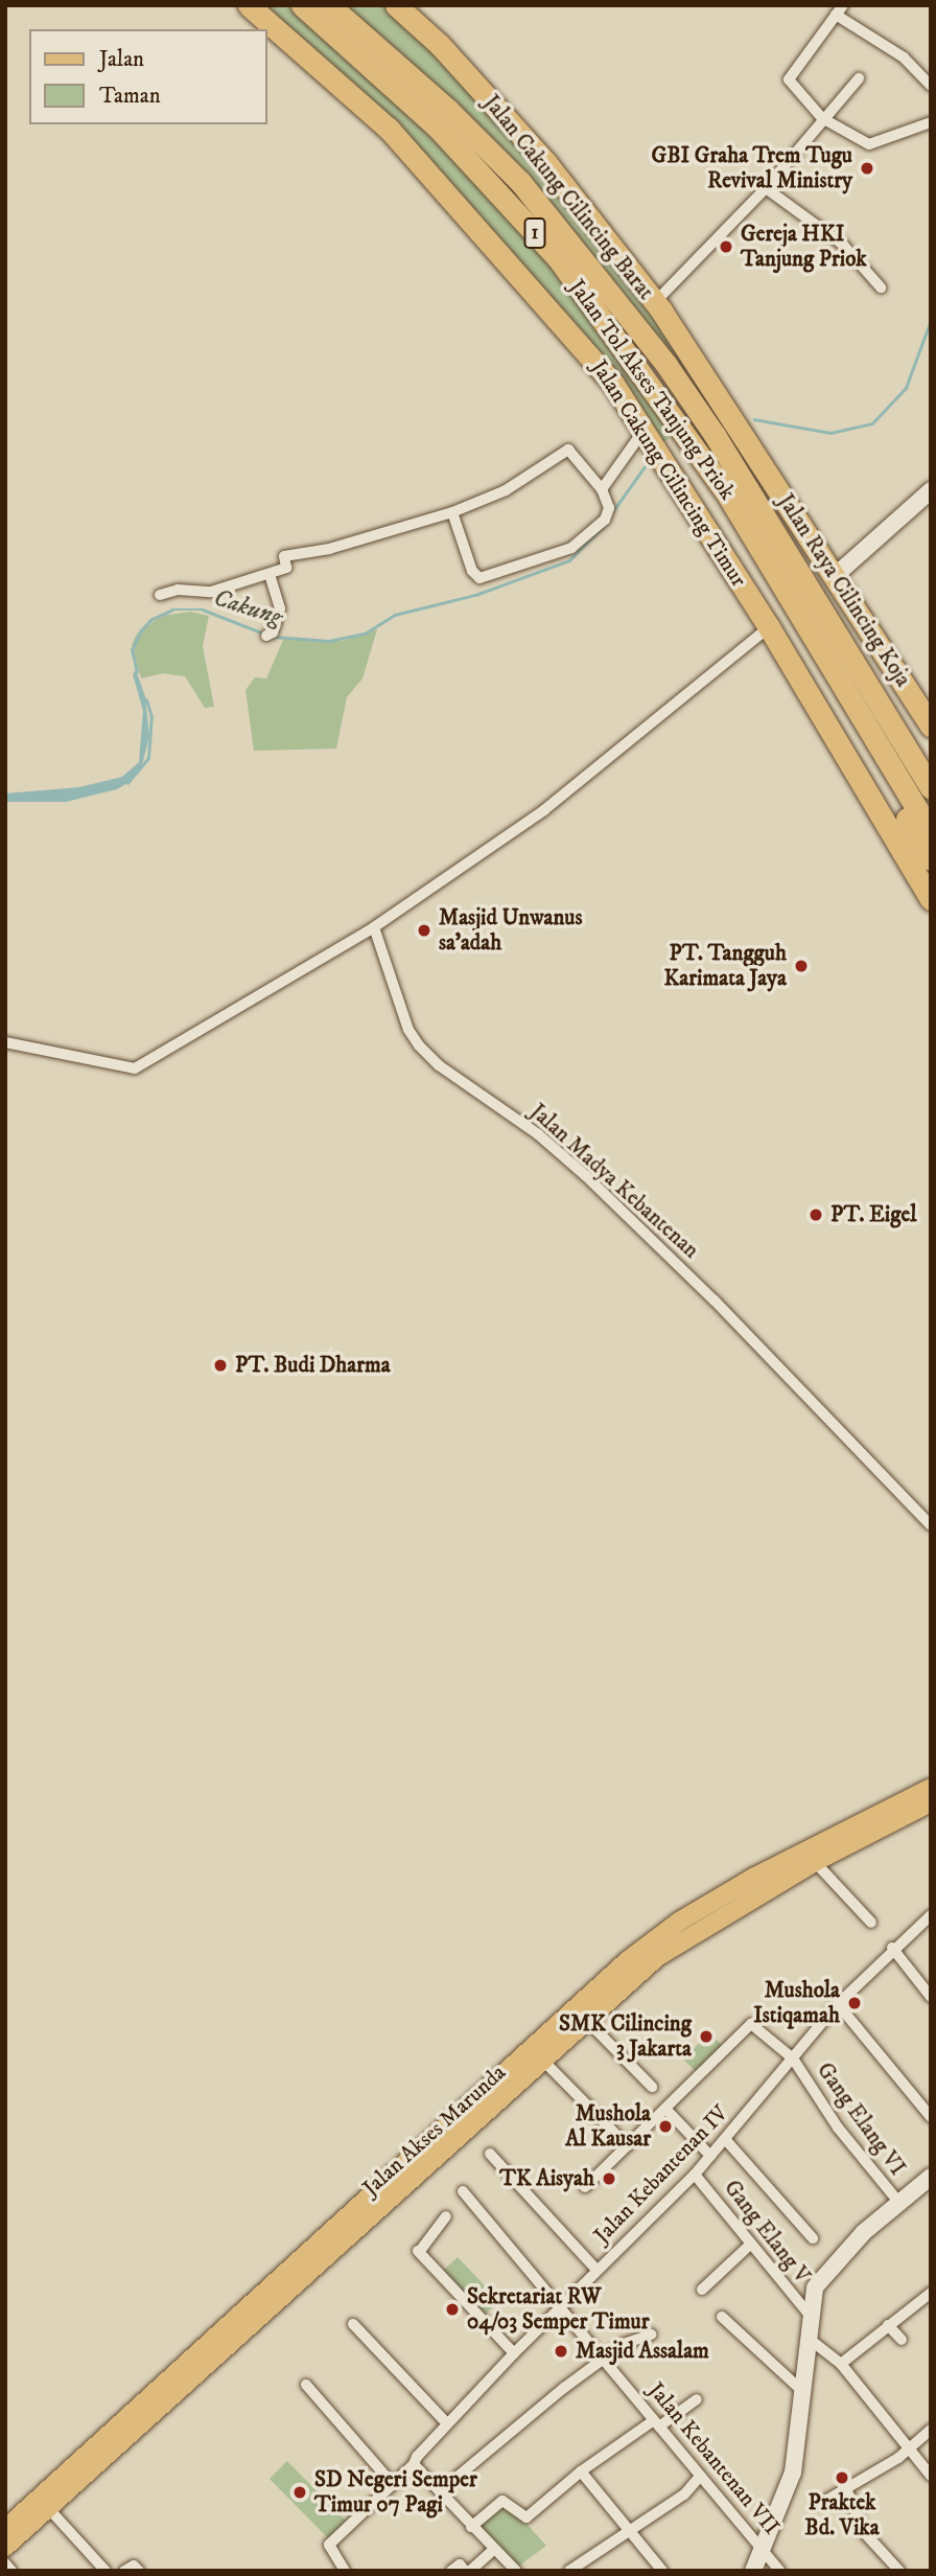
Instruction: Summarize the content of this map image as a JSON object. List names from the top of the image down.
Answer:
{
  "streets": {
    "highway": [
      "Jalan Cakung Cilincing Barat",
      "1",
      "Jalan Tol Akses Tanjung Priok",
      "Jalan Cakung Cilincing Timur",
      "Jalan Raya Cilincing Koja"
    ],
    "main road": ["Jalan Akses Marunda"],
    "street": [
      "Jalan Madya Kebantenan",
      "Gang Elang VI",
      "Jalan Kebantenan IV",
      "Gang Elang V",
      "Jalan Kebantenan VII"
    ]
  },
  "crossings": [
    ["Jalan Cakung Cilincing Barat", "Jalan Raya Cilincing Koja"],
    ["Gang Elang VI", "Jalan Kebantenan IV"],
    ["Jalan Kebantenan IV", "Gang Elang V"],
    ["Jalan Kebantenan IV", "Jalan Kebantenan VII"]
  ],
  "water": ["Cakung"],
  "places": [
    "GBI Graha Trem Tugu Revival Ministry",
    "Gereja HKI Tanjung Priok",
    "Masjid Unwanus sa'adah",
    "PT. Tangguh Karimata Jaya",
    "PT. Eigel",
    "PT. Budi Dharma",
    "Mushola Istiqamah",
    "SMK Cilincing 3 Jakarta",
    "Mushola Al Kausar",
    "TK Aisyah",
    "Sekretariat RW 04/03 Semper Timur",
    "Masjid Assalam",
    "Praktek Bd. Vika",
    "SD Negeri Semper Timur 07 Pagi"
  ],
  "legend": ["Jalan", "Taman"]
}
